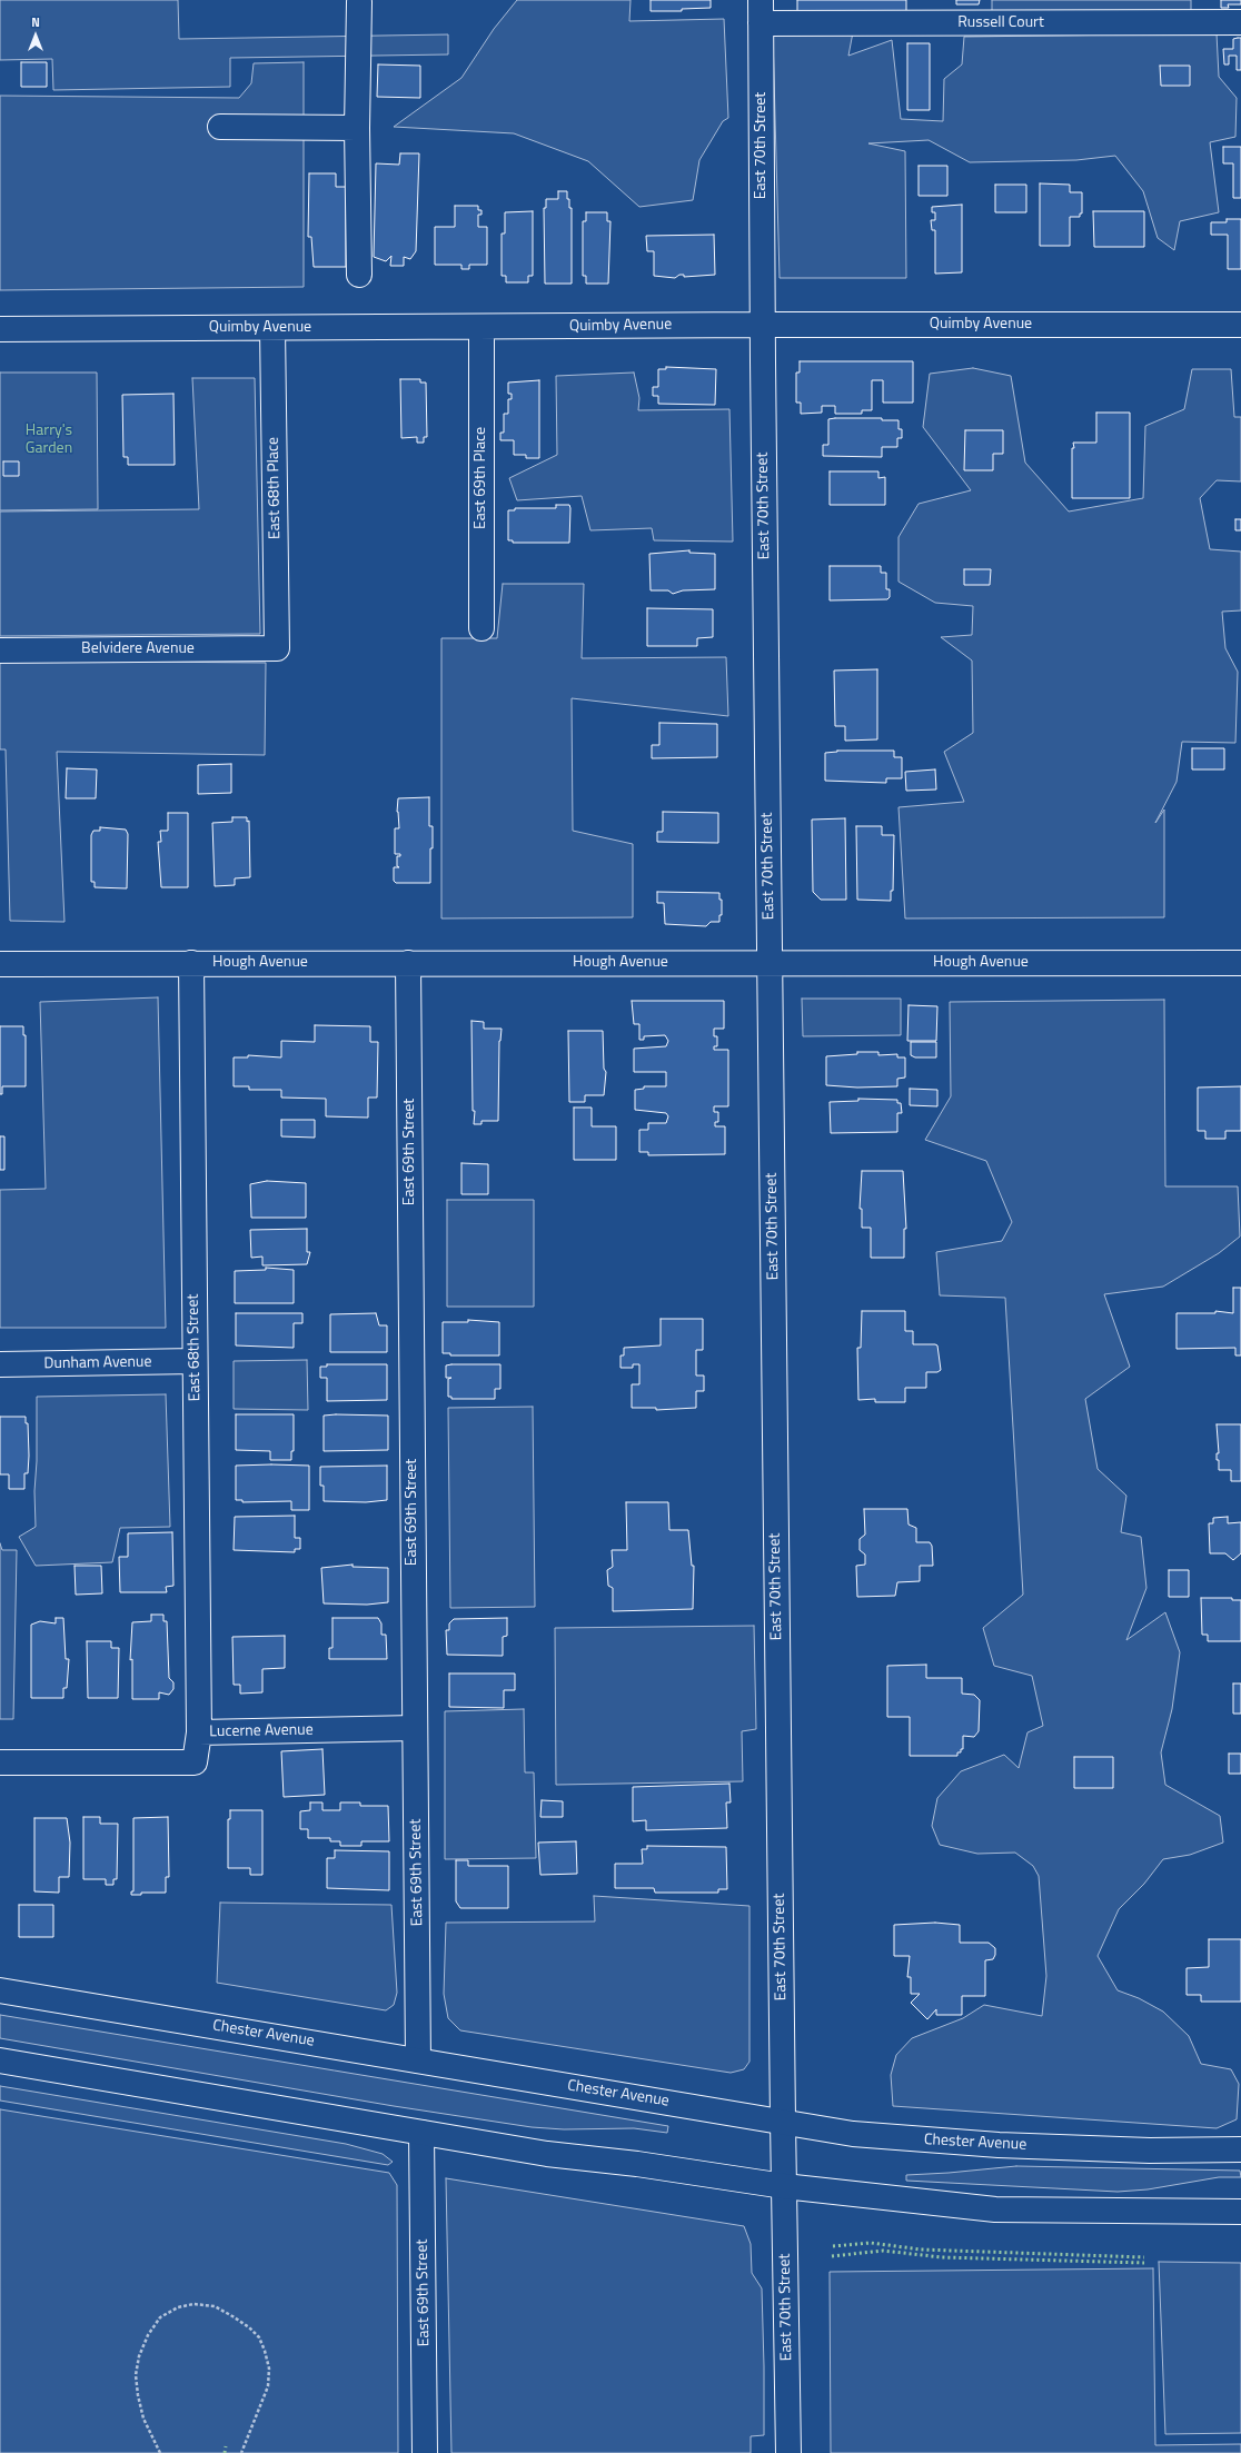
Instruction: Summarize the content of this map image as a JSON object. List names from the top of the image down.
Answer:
{
  "streets": {
    "street": [
      "Russell Court",
      "East 70th Street",
      "Quimby Avenue",
      "East 69th Place",
      "East 68th Place",
      "Belvidere Avenue",
      "Hough Avenue",
      "East 69th Street",
      "East 68th Street",
      "Dunham Avenue",
      "Lucerne Avenue",
      "Chester Avenue"
    ]
  },
  "crossings": [
    ["Russell Court", "East 70th Street"],
    ["East 70th Street", "Quimby Avenue"],
    ["East 70th Street", "Hough Avenue"],
    ["East 70th Street", "Chester Avenue"],
    ["Quimby Avenue", "East 69th Place"],
    ["Quimby Avenue", "East 68th Place"],
    ["East 68th Place", "Belvidere Avenue"],
    ["Hough Avenue", "East 69th Street"],
    ["Hough Avenue", "East 68th Street"],
    ["East 69th Street", "Lucerne Avenue"],
    ["East 69th Street", "Chester Avenue"],
    ["East 68th Street", "Dunham Avenue"],
    ["East 68th Street", "Lucerne Avenue"]
  ],
  "parks": ["Harry's Garden"],
  "north": "top"
}
